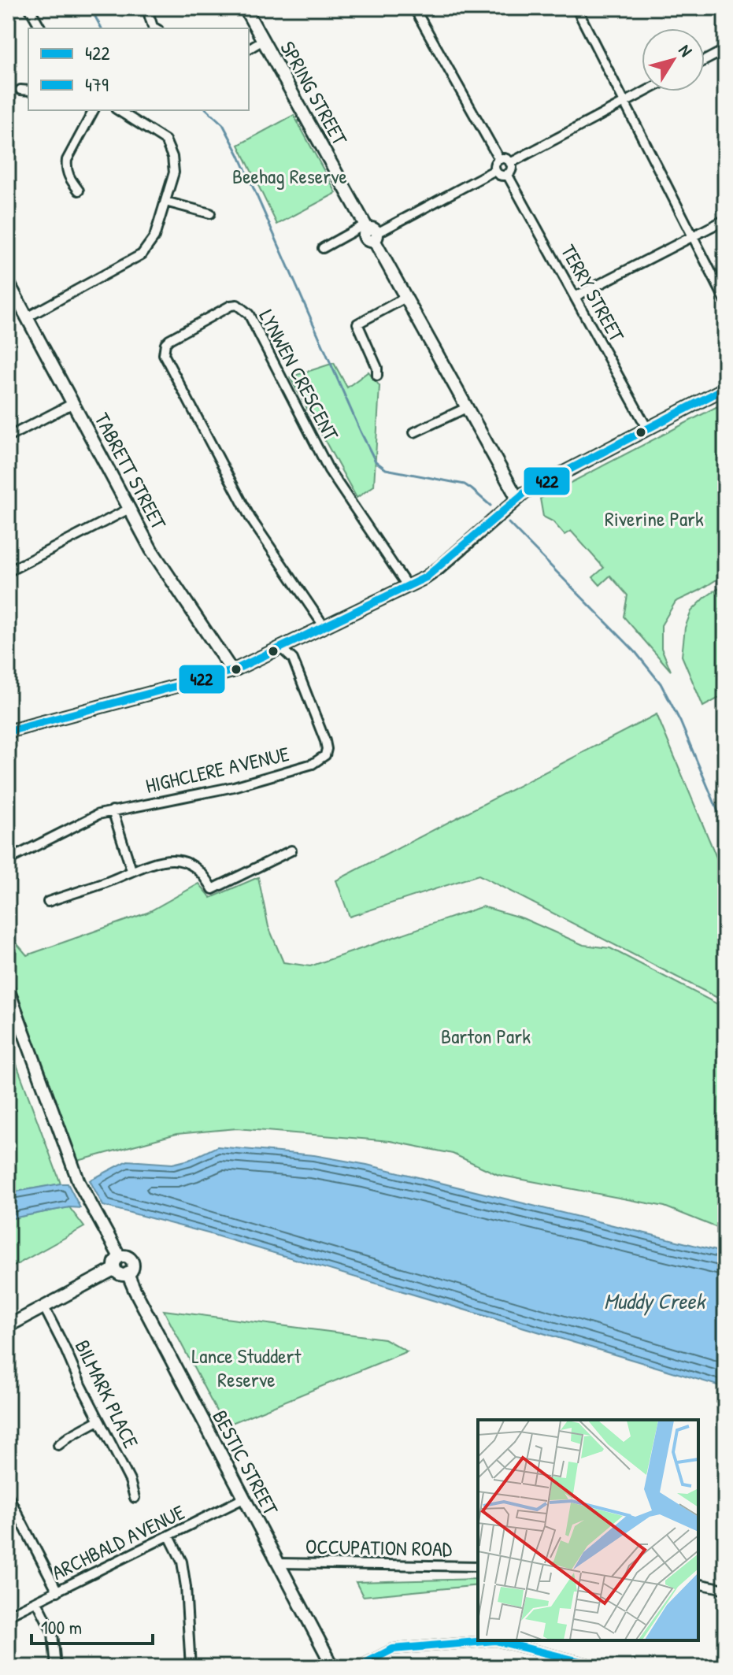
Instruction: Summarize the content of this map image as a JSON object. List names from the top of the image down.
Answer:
{
  "streets": {
    "main road": ["SPRING STREET", "TABRETT STREET", "BESTIC STREET"],
    "street": [
      "TERRY STREET",
      "LYNWEN CRESCENT",
      "HIGHCLERE AVENUE",
      "BILMARK PLACE",
      "ARCHBALD AVENUE",
      "OCCUPATION ROAD"
    ]
  },
  "crossings": [
    ["BESTIC STREET", "ARCHBALD AVENUE"],
    ["BESTIC STREET", "OCCUPATION ROAD"]
  ],
  "water": ["Muddy Creek"],
  "parks": [
    "Beehag Reserve",
    "Riverine Park",
    "Barton Park",
    "Lance Studdert Reserve"
  ],
  "lines": ["transit line 422", "transit line 479"],
  "legend": ["422", "479"],
  "scale_bar": "100 m",
  "north": "top right"
}
